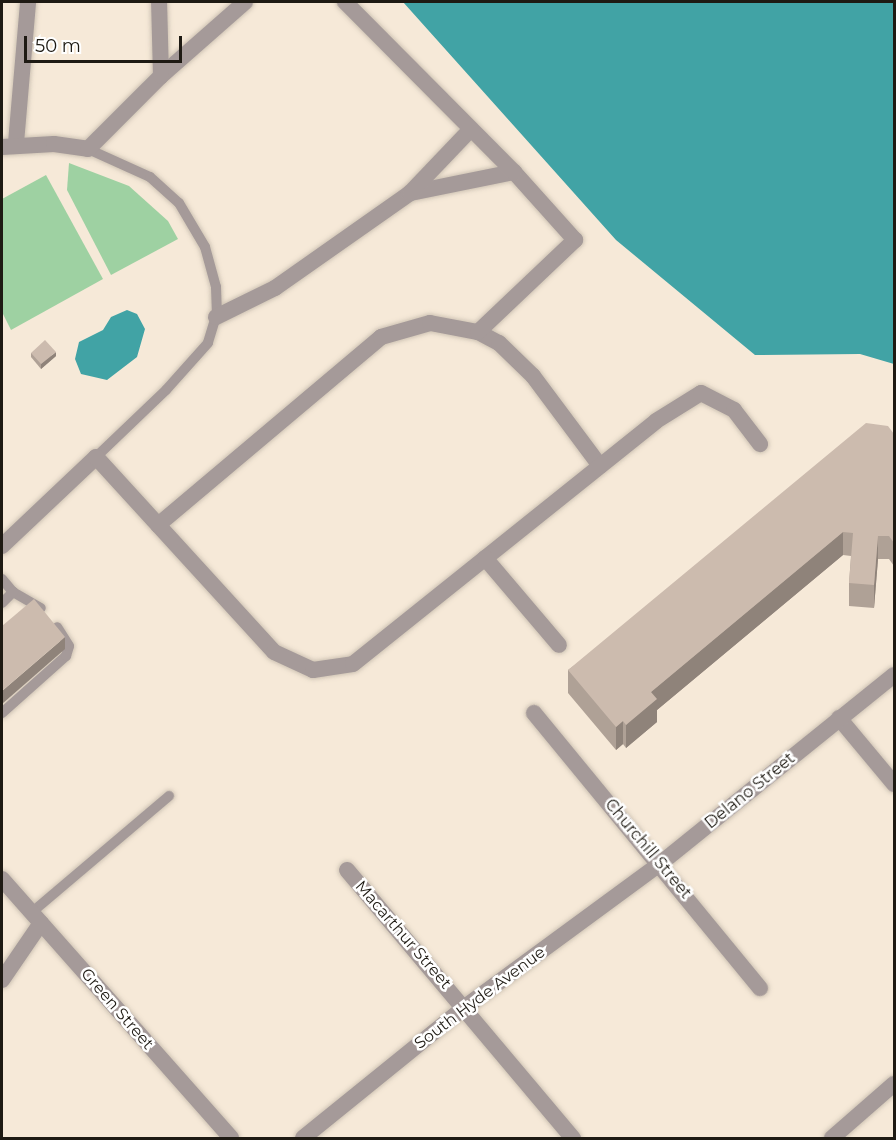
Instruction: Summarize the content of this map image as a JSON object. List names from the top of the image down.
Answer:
{
  "streets": {
    "street": [
      "Delano Street",
      "Churchill Street",
      "Macarthur Street",
      "South Hyde Avenue",
      "Green Street"
    ]
  },
  "crossings": [
    ["Delano Street", "Churchill Street"],
    ["Delano Street", "South Hyde Avenue"],
    ["Churchill Street", "South Hyde Avenue"],
    ["Macarthur Street", "South Hyde Avenue"]
  ],
  "scale_bar": "50 m"
}
